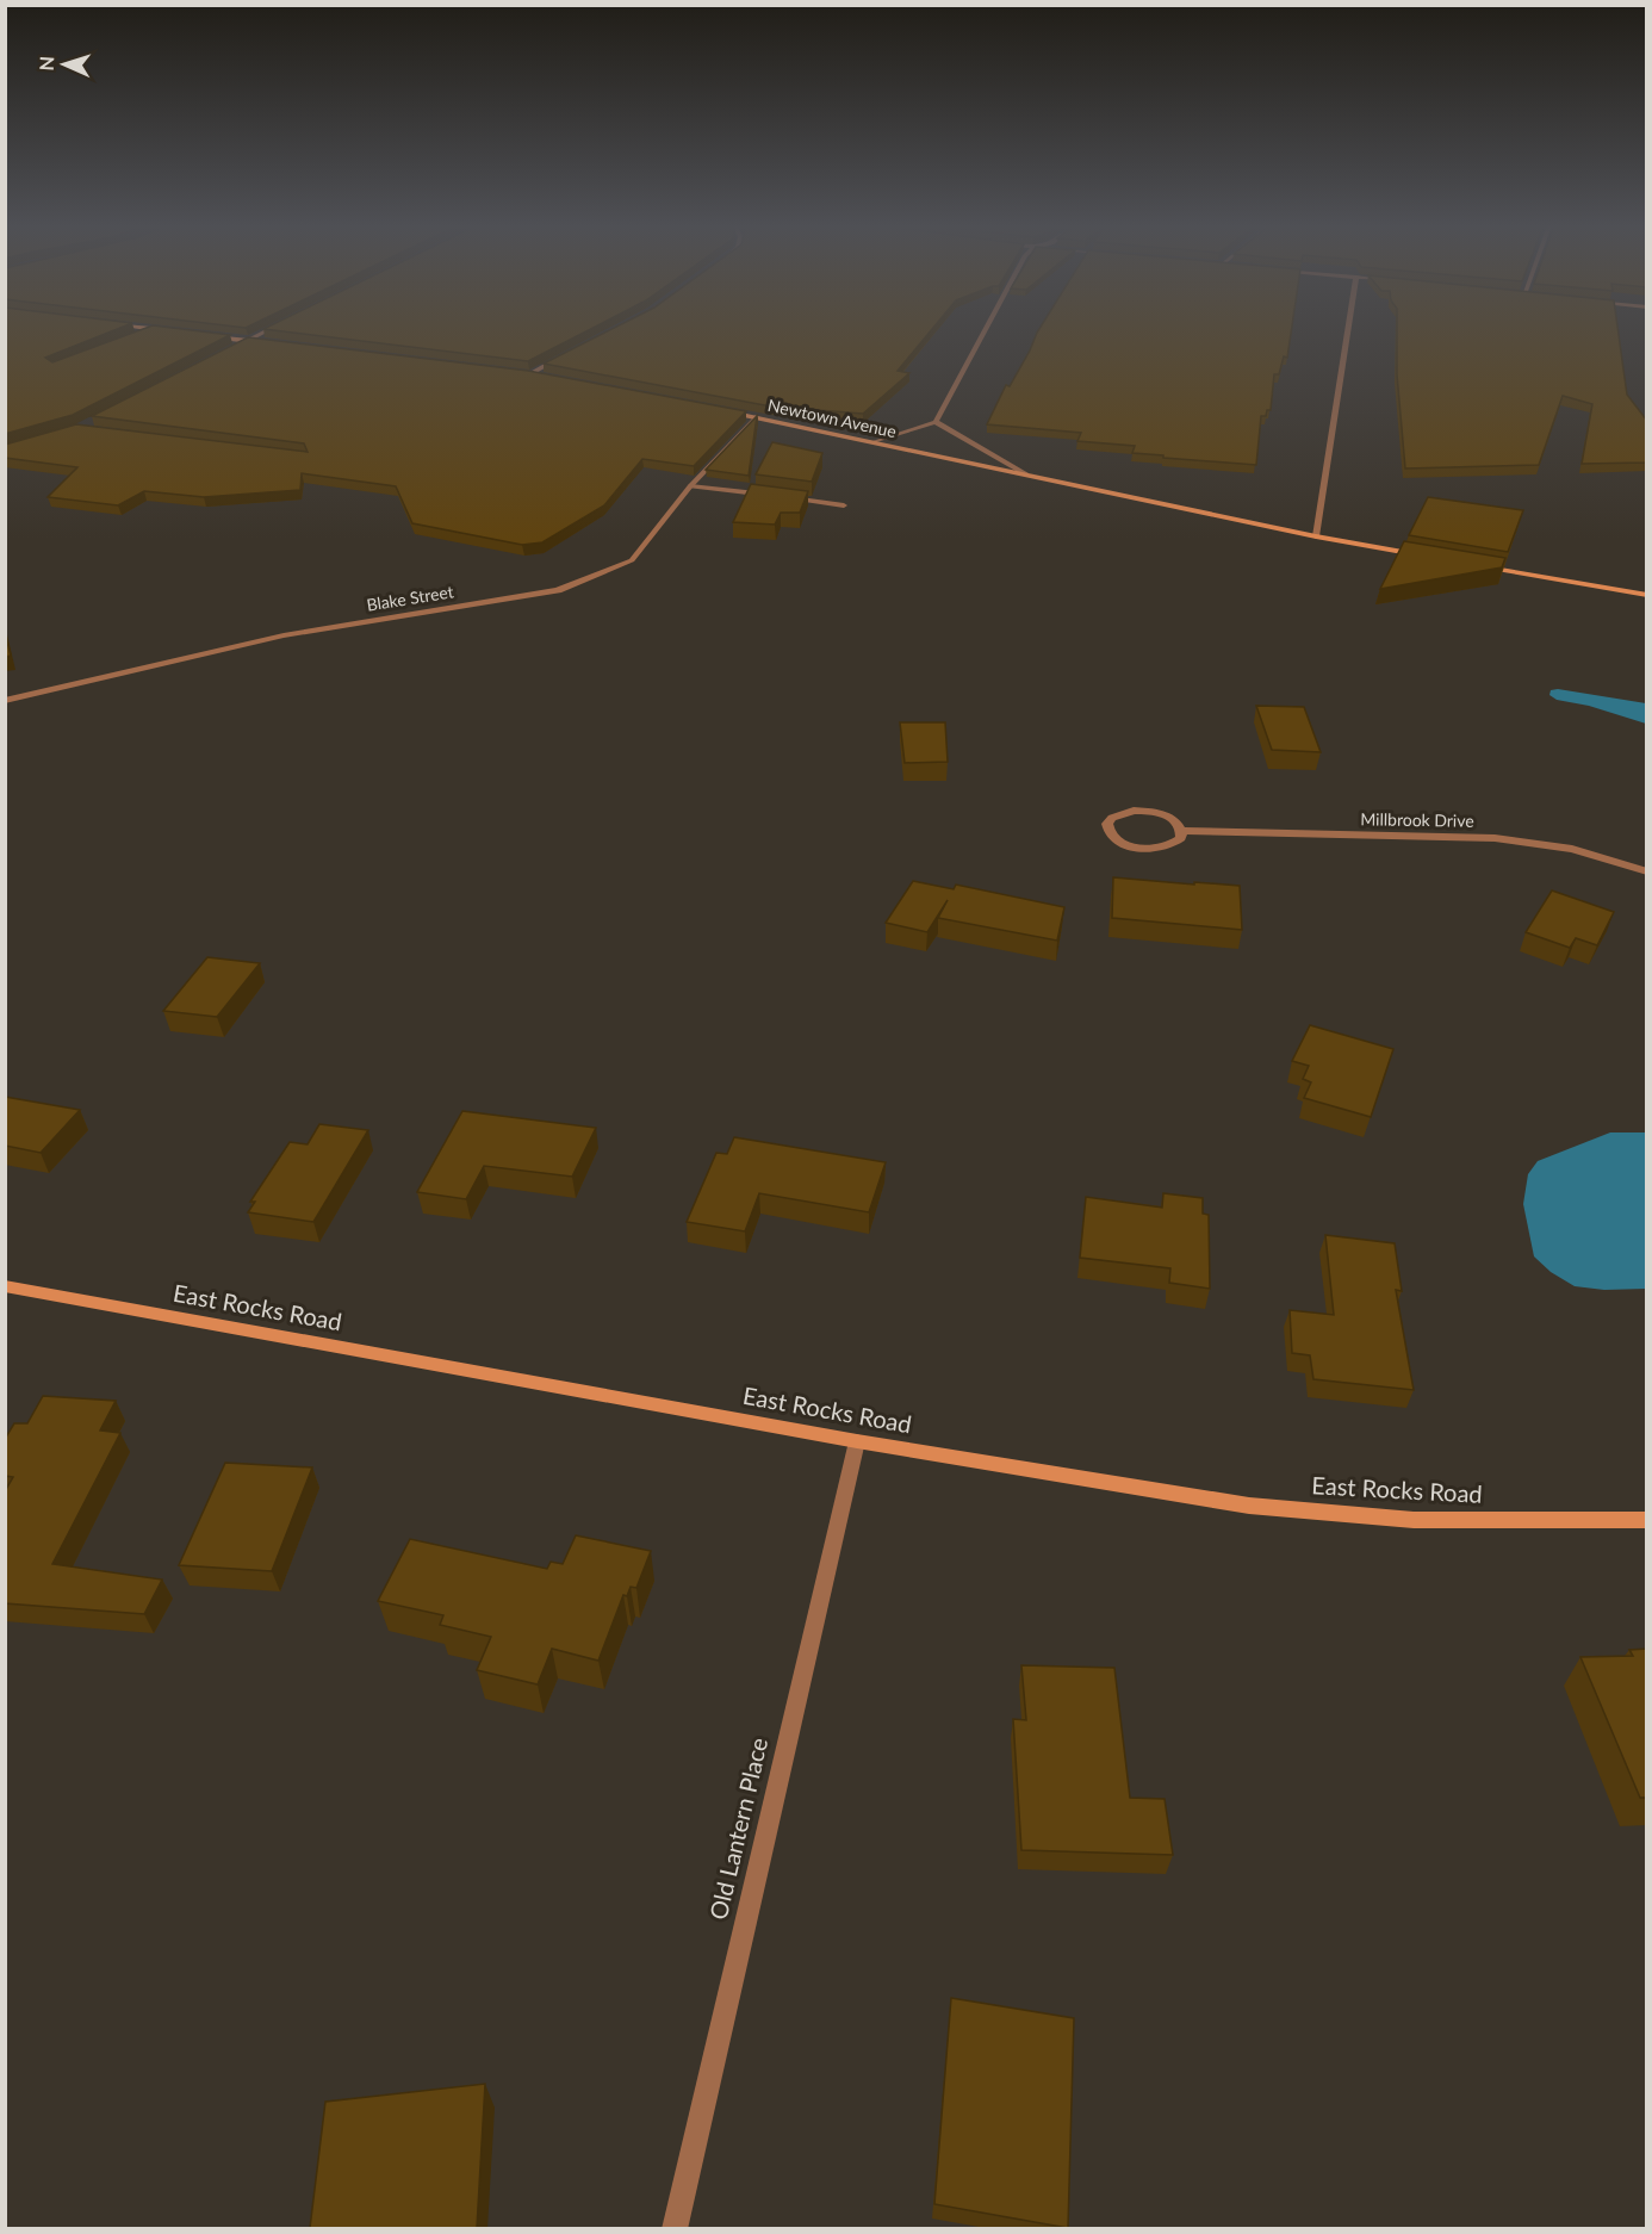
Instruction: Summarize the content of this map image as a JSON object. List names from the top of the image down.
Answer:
{
  "streets": {
    "main road": ["Newtown Avenue", "East Rocks Road"],
    "street": ["Blake Street", "Millbrook Drive", "Old Lantern Place"]
  },
  "crossings": [
    ["Newtown Avenue", "Blake Street"],
    ["East Rocks Road", "Old Lantern Place"]
  ],
  "north": "left"
}
